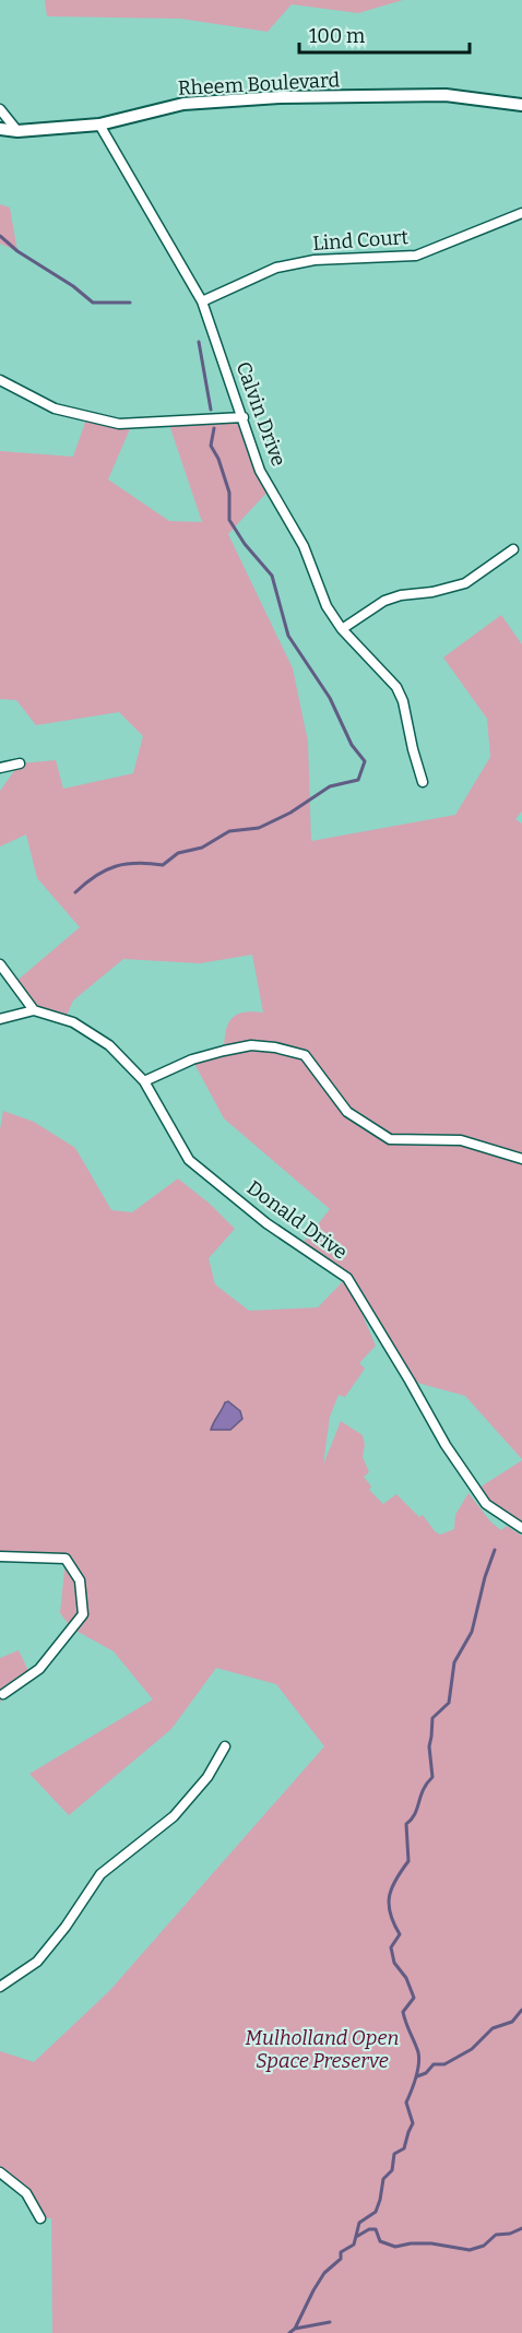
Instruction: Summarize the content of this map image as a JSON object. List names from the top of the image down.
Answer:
{
  "streets": {
    "street": [
      "Rheem Boulevard",
      "Lind Court",
      "Calvin Drive",
      "Donald Drive"
    ]
  },
  "crossings": [
    ["Rheem Boulevard", "Calvin Drive"],
    ["Lind Court", "Calvin Drive"]
  ],
  "parks": ["Mulholland Open Space Preserve"],
  "scale_bar": "100 m"
}
